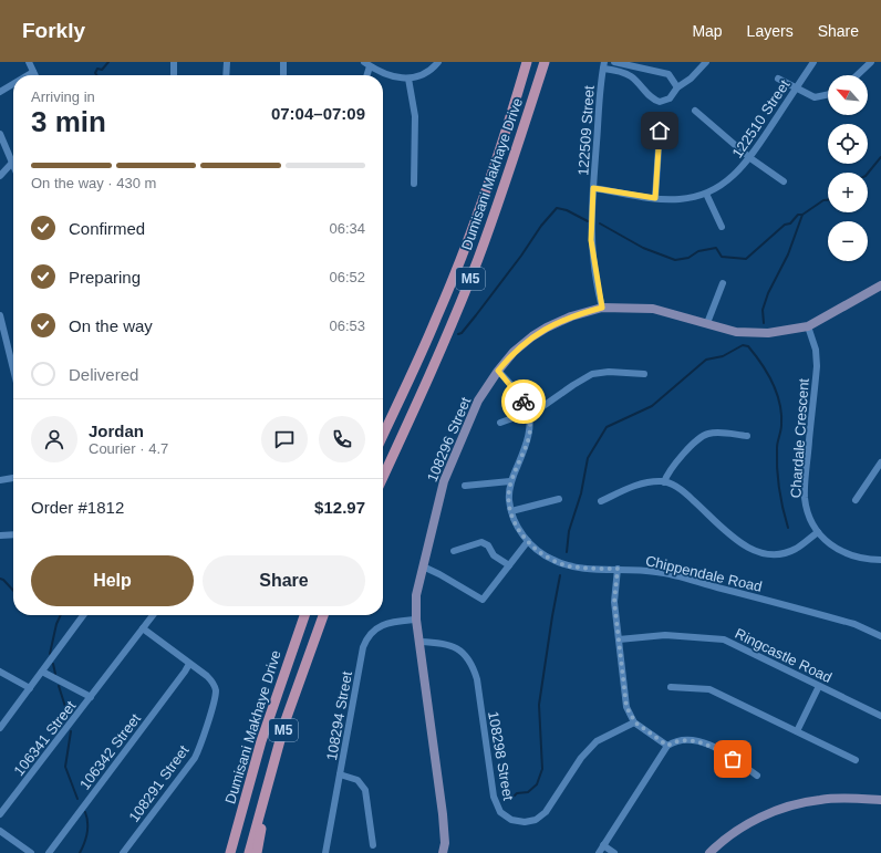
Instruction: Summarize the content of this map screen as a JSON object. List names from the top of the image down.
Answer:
{
  "streets": {
    "main road": ["Dumisani Makhaye Drive", "M5"],
    "street": [
      "122510 Street",
      "122509 Street",
      "Chardale Crescent",
      "108296 Street",
      "Chippendale Road",
      "Ringcastle Road",
      "108294 Street",
      "106341 Street",
      "106342 Street",
      "108298 Street",
      "108291 Street"
    ]
  },
  "crossings": [
    ["122510 Street", "122509 Street"],
    ["122509 Street", "108296 Street"],
    ["Chardale Crescent", "108296 Street"],
    ["108296 Street", "Chippendale Road"],
    ["108296 Street", "108294 Street"],
    ["108296 Street", "108298 Street"],
    ["106341 Street", "108291 Street"],
    ["106342 Street", "108291 Street"]
  ],
  "north": "top left",
  "page": {
    "header": "Forkly",
    "nav": ["Map", "Layers", "Share"],
    "map_buttons": ["+", "−"],
    "heading": ["3 min", "Arriving in", "07:04–07:09"],
    "panel": [
      "Jordan",
      "Courier · 4.7",
      "Order #1812",
      "$12.97"
    ],
    "bar": "On the way · 430 m",
    "list": [
      ["Confirmed", "06:34"],
      ["Preparing", "06:52"],
      ["On the way", "06:53"],
      "Delivered"
    ],
    "buttons": ["Help", "Share"]
  }
}
